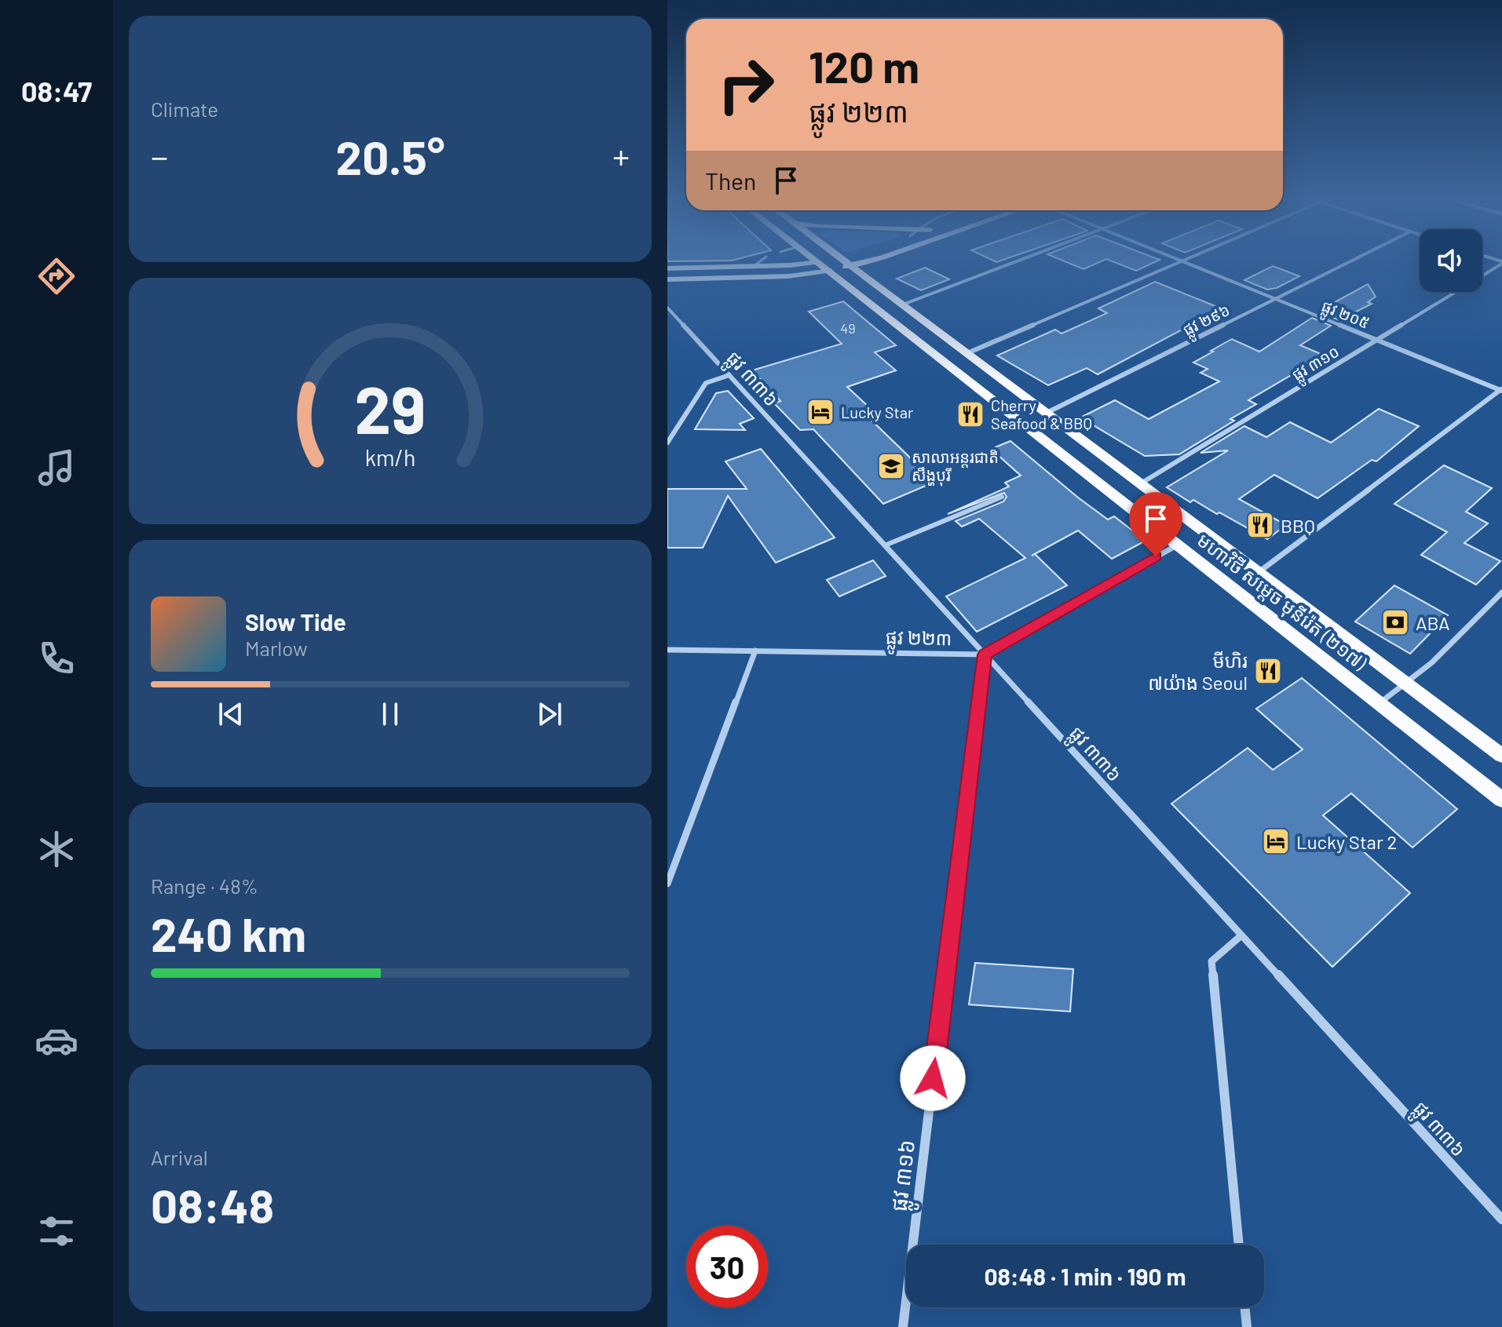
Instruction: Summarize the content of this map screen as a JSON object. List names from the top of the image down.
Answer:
{
  "streets": {
    "main road": ["មហាវិថី សម្តេច មុនីរ៉េត (២១៧)"],
    "street": [
      "ផ្លូវ ២០៥",
      "ផ្លូវ ២៩៦",
      "ផ្លូវ ៣១០",
      "ផ្លូវ ៣៣៦",
      "ផ្លូវ ២២៣",
      "ផ្លូវ ៣១៦"
    ]
  },
  "crossings": [
    ["ផ្លូវ ២០៥", "ផ្លូវ ២៩៦"],
    ["ផ្លូវ ២០៥", "ផ្លូវ ៣១០"],
    ["ផ្លូវ ២៩៦", "មហាវិថី សម្តេច មុនីរ៉េត (២១៧)"],
    ["ផ្លូវ ៣១០", "មហាវិថី សម្តេច មុនីរ៉េត (២១៧)"],
    ["ផ្លូវ ៣៣៦", "ផ្លូវ ២២៣"],
    ["ផ្លូវ ៣៣៦", "ផ្លូវ ៣១៦"],
    ["ផ្លូវ ២២៣", "ផ្លូវ ៣១៦"]
  ],
  "places": {
    "hotel": ["Lucky Star", "Lucky Star 2"],
    "restaurant": ["Cherry Seafood & BBQ", "BBQ", "មីហិរ ៧យ៉ាង Seoul"],
    "school or university": ["សាលាអន្តរជាតិ សឹង្ហបុរី"],
    "bank": ["ABA"]
  },
  "house_numbers": ["49"],
  "page": {
    "tabs": "08:47",
    "tile": [
      "Climate",
      ["Range · 48%", "240 km"],
      ["Arrival", "08:48"]
    ],
    "turn": ["120 m", "ផ្លូវ ២២៣"],
    "heat": ["−", "20.5°", "+"],
    "then": "Then",
    "song": ["Slow Tide", "Marlow"],
    "limit": "30",
    "trip": "08:48 · 1 min · 190 m",
    "gauge": ["29", "km/h"]
  }
}
